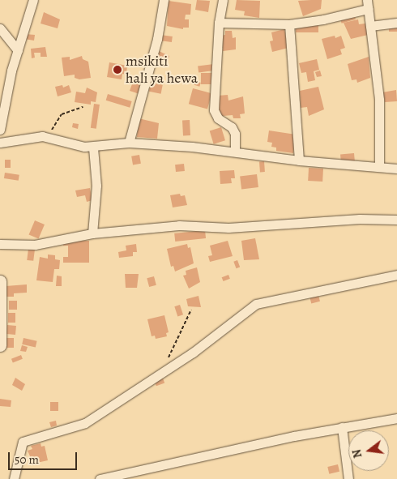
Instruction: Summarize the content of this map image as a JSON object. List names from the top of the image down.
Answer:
{
  "places": ["msikiti hali ya hewa"],
  "scale_bar": "50 m",
  "north": "left"
}
